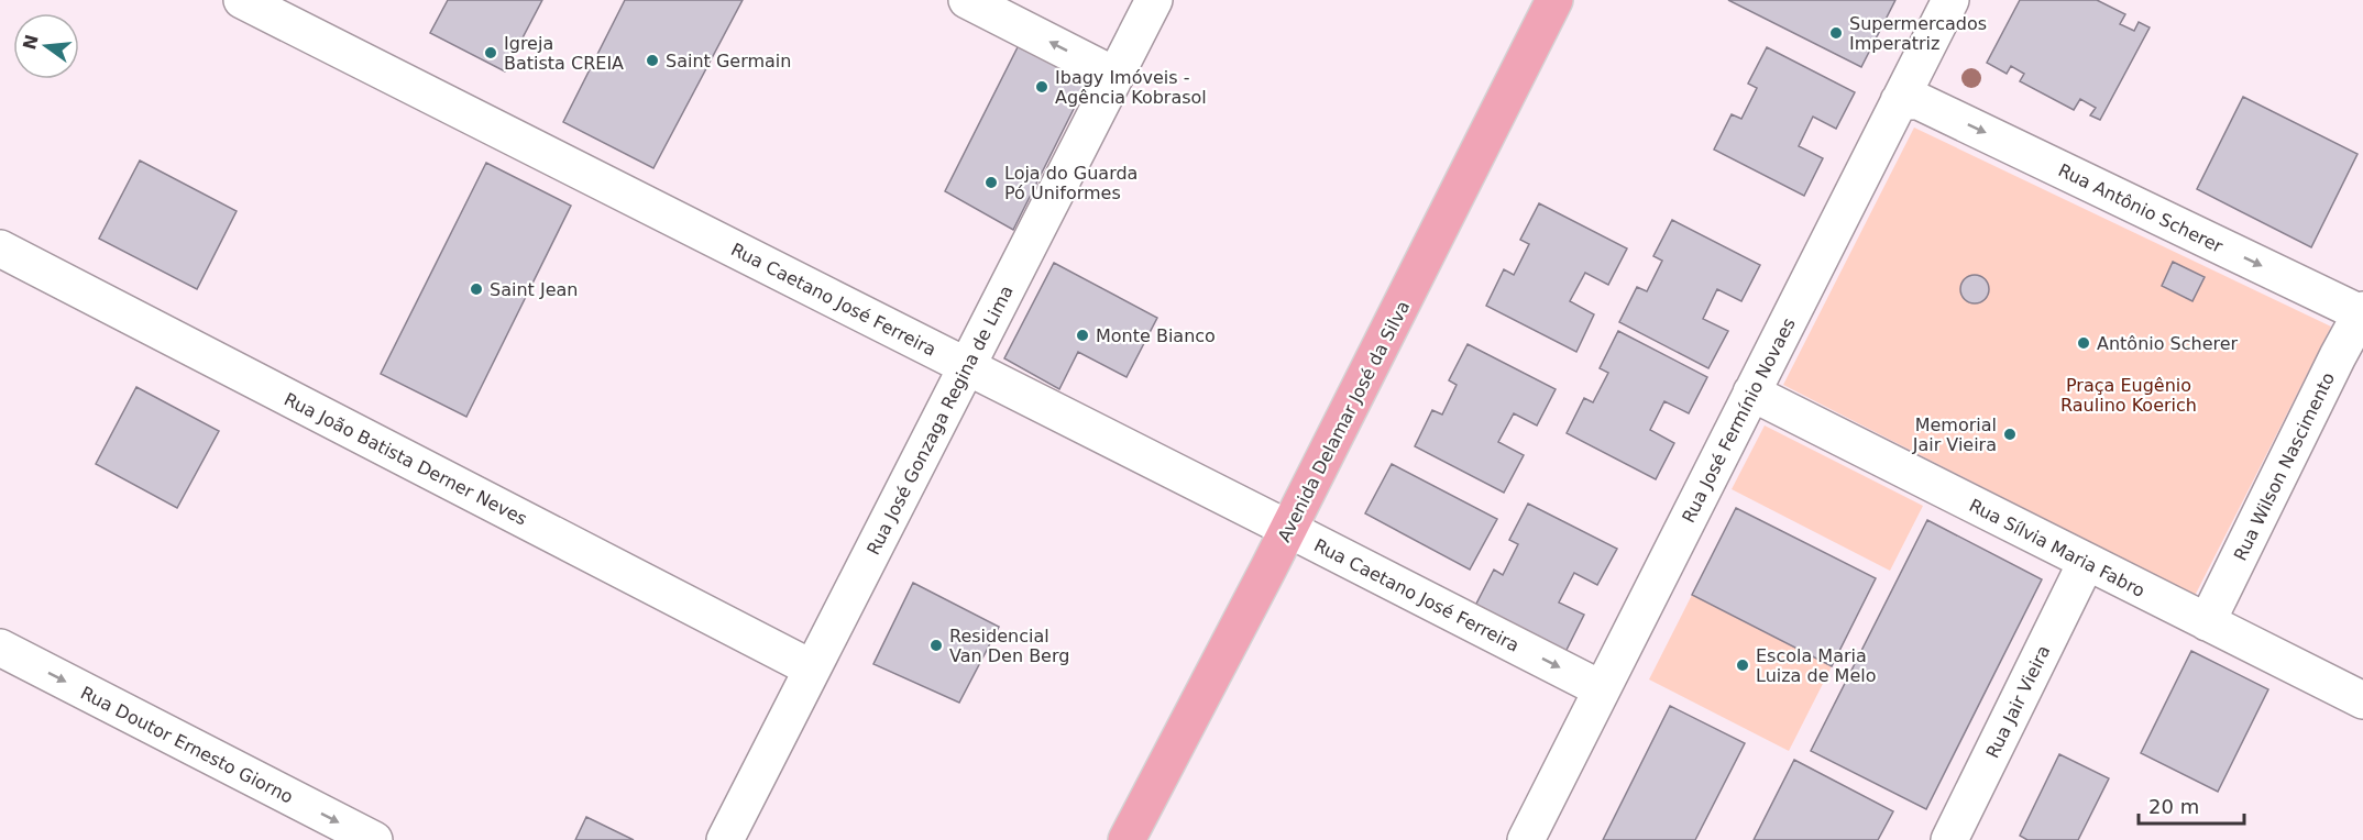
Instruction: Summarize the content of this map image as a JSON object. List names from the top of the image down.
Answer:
{
  "streets": {
    "main road": ["Avenida Delamar José da Silva"],
    "street": [
      "Rua Antônio Scherer",
      "Rua Caetano José Ferreira",
      "Rua José Gonzaga Regina de Lima",
      "Rua José Fermínio Novaes",
      "Rua João Batista Derner Neves",
      "Rua Wilson Nascimento",
      "Rua Sílvia Maria Fabro",
      "Rua Jair Vieira",
      "Rua Doutor Ernesto Giorno"
    ]
  },
  "crossings": [
    ["Rua Antônio Scherer", "Rua José Fermínio Novaes"],
    ["Rua Antônio Scherer", "Rua Wilson Nascimento"],
    ["Rua Caetano José Ferreira", "Rua José Gonzaga Regina de Lima"],
    ["Rua Caetano José Ferreira", "Rua José Fermínio Novaes"],
    ["Rua Caetano José Ferreira", "Avenida Delamar José da Silva"],
    ["Rua José Gonzaga Regina de Lima", "Rua João Batista Derner Neves"],
    ["Rua José Fermínio Novaes", "Rua Sílvia Maria Fabro"],
    ["Rua Wilson Nascimento", "Rua Sílvia Maria Fabro"],
    ["Rua Sílvia Maria Fabro", "Rua Jair Vieira"]
  ],
  "one_way": ["Rua Antônio Scherer", "Rua Doutor Ernesto Giorno"],
  "parks": ["Praça Eugênio Raulino Koerich"],
  "places": [
    "Supermercados Imperatriz",
    "Igreja Batista CREIA",
    "Saint Germain",
    "Ibagy Imóveis - Agência Kobrasol",
    "Loja do Guarda Pó Uniformes",
    "Saint Jean",
    "Monte Bianco",
    "Antônio Scherer",
    "Memorial Jair Vieira",
    "Residencial Van Den Berg",
    "Escola Maria Luiza de Melo"
  ],
  "scale_bar": "20 m",
  "north": "left"
}
